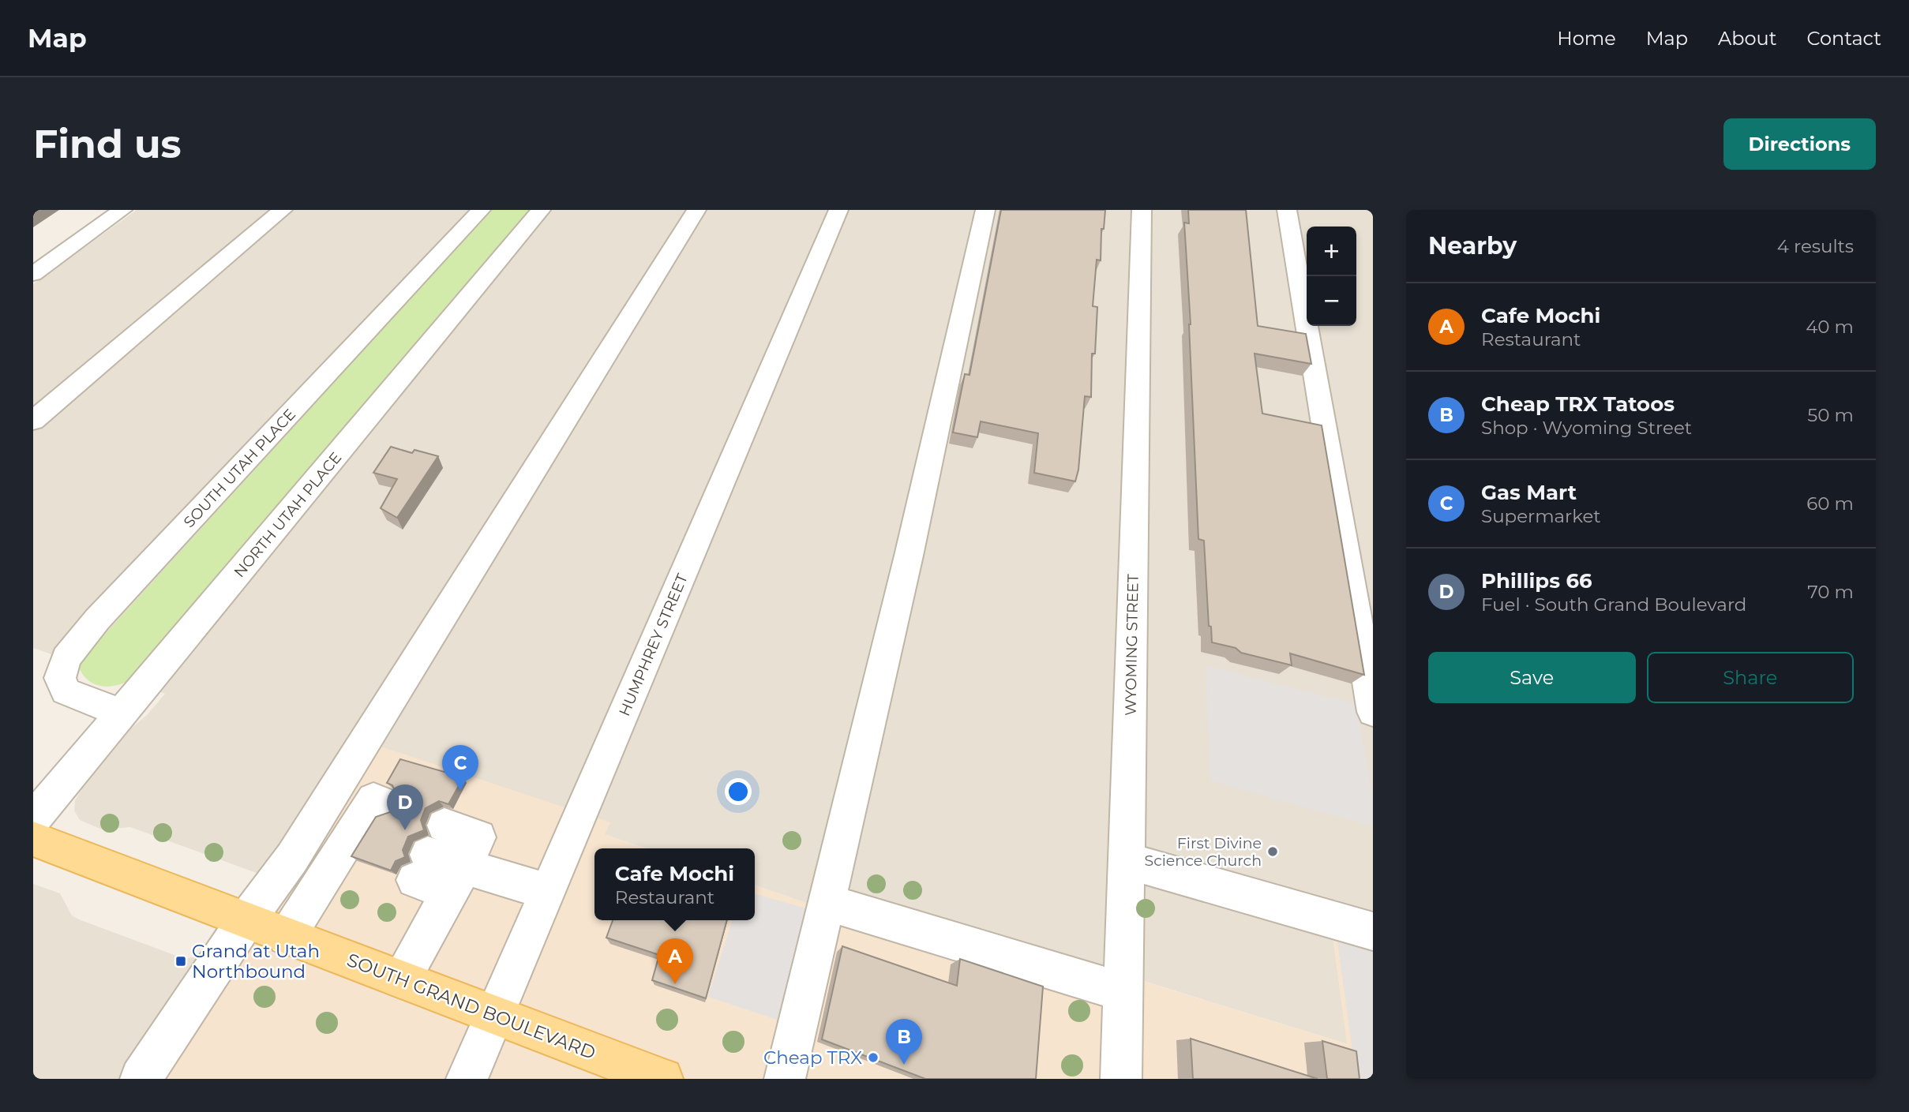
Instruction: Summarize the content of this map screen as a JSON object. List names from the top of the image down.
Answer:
{
  "streets": {
    "main road": ["SOUTH GRAND BOULEVARD"],
    "street": [
      "SOUTH UTAH PLACE",
      "NORTH UTAH PLACE",
      "HUMPHREY STREET",
      "WYOMING STREET"
    ]
  },
  "crossings": [
    ["SOUTH UTAH PLACE", "NORTH UTAH PLACE"],
    ["HUMPHREY STREET", "SOUTH GRAND BOULEVARD"]
  ],
  "places": {
    "other": ["First Divine Science Church", "Cheap TRX"],
    "transit": ["Grand at Utah Northbound"]
  },
  "page": {
    "header": "Map",
    "nav": [
      "Home",
      "Map",
      "About",
      "Contact"
    ],
    "buttons": [
      "Directions",
      ["Save", "Share"]
    ],
    "title": "Find us",
    "heading": ["Nearby", "4 results"],
    "map_buttons": ["+", "−"],
    "list": [
      {
        "mark": "A",
        "name": "Cafe Mochi",
        "note": "Restaurant",
        "value": "40 m"
      },
      {
        "mark": "B",
        "name": "Cheap TRX Tatoos",
        "note": "Shop · Wyoming Street",
        "value": "50 m"
      },
      {
        "mark": "C",
        "name": "Gas Mart",
        "note": "Supermarket",
        "value": "60 m"
      },
      {
        "mark": "D",
        "name": "Phillips 66",
        "note": "Fuel · South Grand Boulevard",
        "value": "70 m"
      }
    ],
    "pins": [
      "C",
      "D",
      "A",
      "B"
    ],
    "popup": ["Cafe Mochi", "Restaurant"]
  }
}
